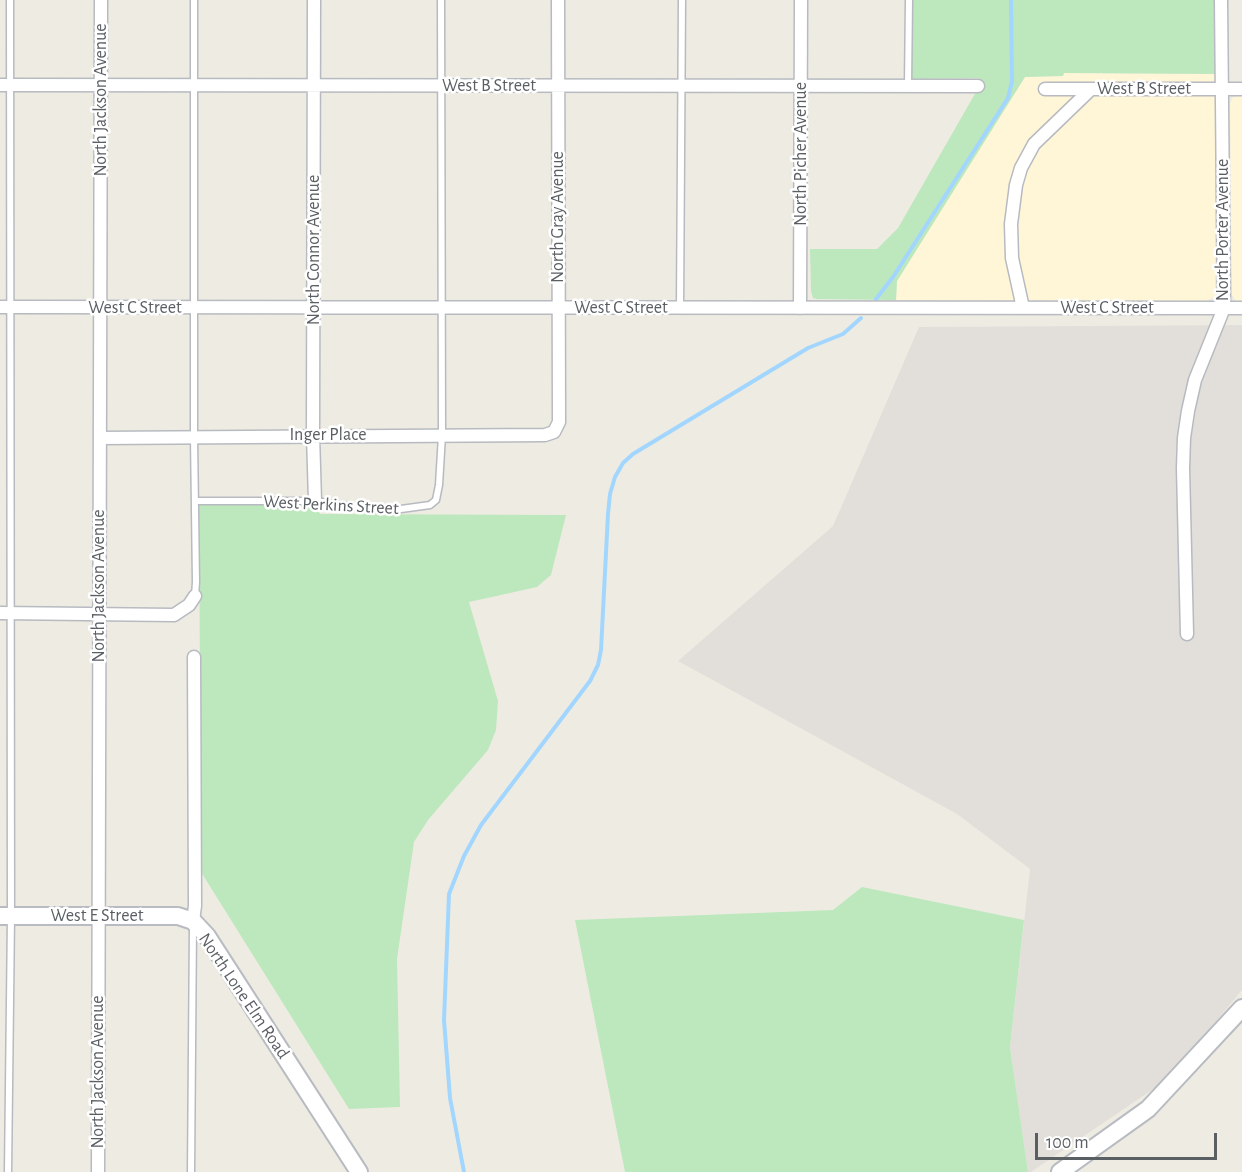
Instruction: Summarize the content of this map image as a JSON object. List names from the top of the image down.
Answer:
{
  "streets": {
    "street": [
      "West B Street",
      "North Jackson Avenue",
      "North Picher Avenue",
      "North Gray Avenue",
      "North Porter Avenue",
      "North Connor Avenue",
      "West C Street",
      "Inger Place",
      "West E Street",
      "North Lone Elm Road"
    ],
    "lane": ["West Perkins Street"]
  },
  "crossings": [
    ["West B Street", "North Jackson Avenue"],
    ["West B Street", "North Picher Avenue"],
    ["West B Street", "North Gray Avenue"],
    ["West B Street", "North Porter Avenue"],
    ["West B Street", "North Connor Avenue"],
    ["North Jackson Avenue", "West C Street"],
    ["North Jackson Avenue", "Inger Place"],
    ["North Jackson Avenue", "West E Street"],
    ["North Picher Avenue", "West C Street"],
    ["North Gray Avenue", "West C Street"],
    ["North Gray Avenue", "Inger Place"],
    ["North Porter Avenue", "West C Street"],
    ["North Connor Avenue", "West C Street"],
    ["North Connor Avenue", "Inger Place"],
    ["North Connor Avenue", "West Perkins Street"],
    ["Inger Place", "West Perkins Street"],
    ["West E Street", "North Lone Elm Road"]
  ],
  "scale_bar": "100 m"
}
